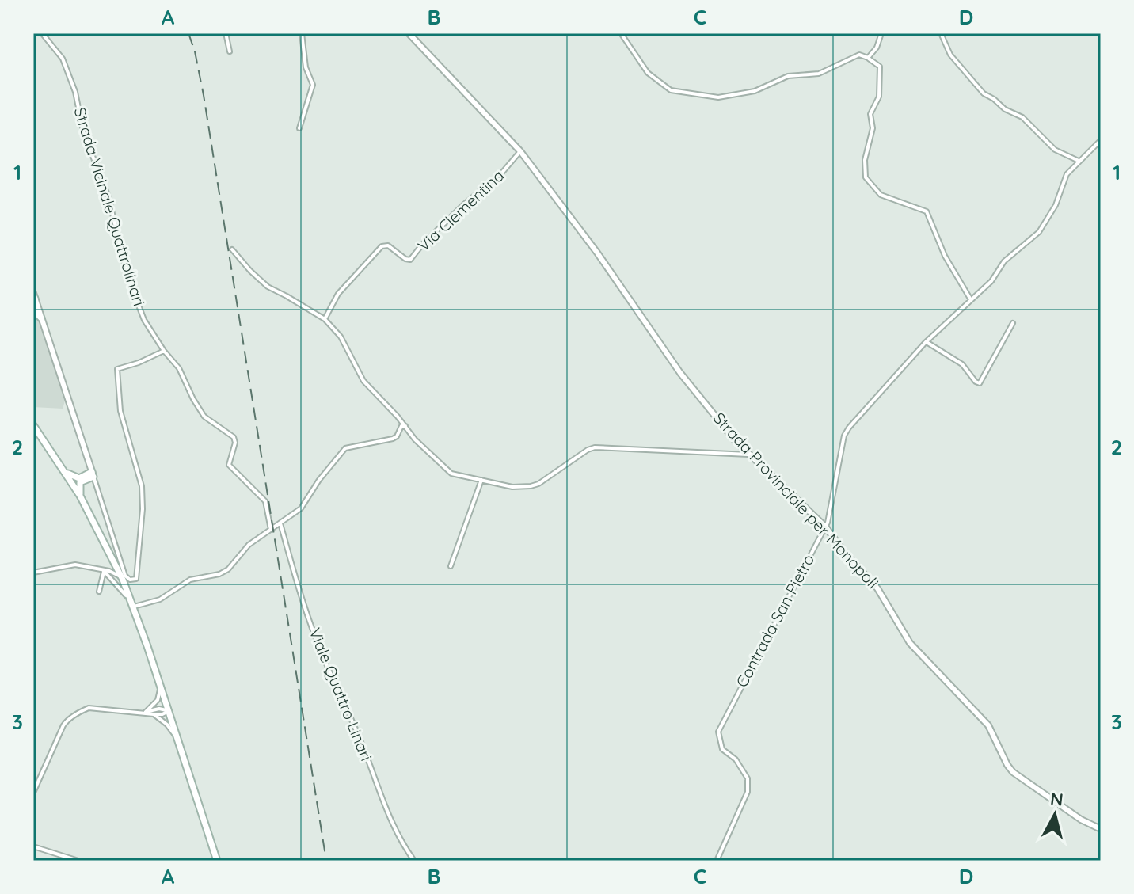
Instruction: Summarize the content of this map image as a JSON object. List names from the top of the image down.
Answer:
{
  "streets": {
    "street": [
      "Strada Vicinale Quattrolinari",
      "Via Clementina",
      "Strada Provinciale per Monopoli",
      "Contrada San Pietro",
      "Viale Quattro Linari"
    ]
  },
  "crossings": [
    ["Via Clementina", "Strada Provinciale per Monopoli"],
    ["Strada Provinciale per Monopoli", "Contrada San Pietro"]
  ],
  "north": "top",
  "grid": {
    "columns": [
      "A",
      "B",
      "C",
      "D"
    ],
    "rows": ["1", "2", "3"]
  }
}
